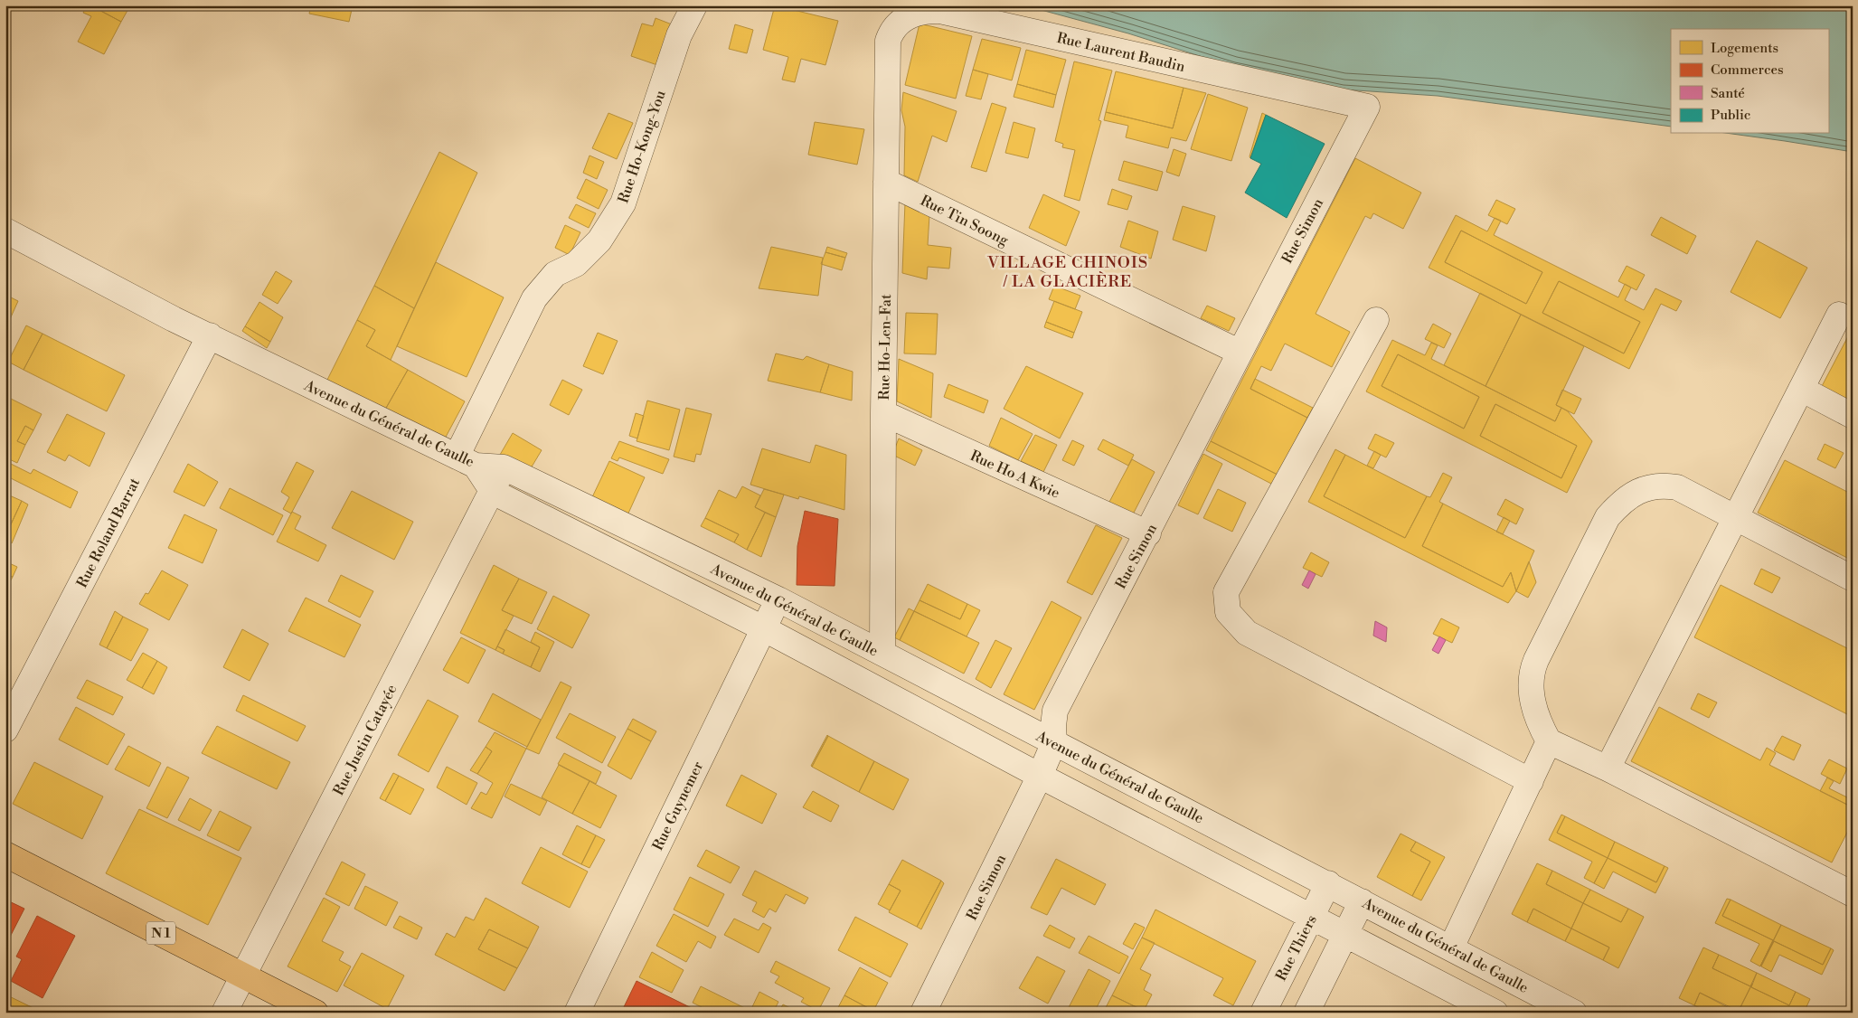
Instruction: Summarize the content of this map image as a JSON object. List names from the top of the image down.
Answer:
{
  "streets": {
    "main road": ["N 1"],
    "street": [
      "Rue Laurent Baudin",
      "Rue Ho-Kong-You",
      "Rue Tin Soong",
      "Rue Simon",
      "Rue Ho-Len-Fat",
      "Avenue du Général de Gaulle",
      "Rue Ho A Kwie",
      "Rue Roland Barrat",
      "Rue Justin Catayée",
      "Rue Guynemer",
      "Rue Thiers"
    ]
  },
  "crossings": [
    ["Rue Laurent Baudin", "Rue Simon"],
    ["Rue Laurent Baudin", "Rue Ho-Len-Fat"],
    ["Rue Ho-Kong-You", "Avenue du Général de Gaulle"],
    ["Rue Tin Soong", "Rue Simon"],
    ["Rue Tin Soong", "Rue Ho-Len-Fat"],
    ["Rue Simon", "Avenue du Général de Gaulle"],
    ["Rue Simon", "Rue Ho A Kwie"],
    ["Rue Ho-Len-Fat", "Avenue du Général de Gaulle"],
    ["Rue Ho-Len-Fat", "Rue Ho A Kwie"],
    ["Avenue du Général de Gaulle", "Rue Roland Barrat"],
    ["Avenue du Général de Gaulle", "Rue Justin Catayée"],
    ["Avenue du Général de Gaulle", "Rue Guynemer"],
    ["Avenue du Général de Gaulle", "Rue Thiers"],
    ["Rue Justin Catayée", "N 1"]
  ],
  "districts": ["VILLAGE CHINOIS / LA GLACIÈRE"],
  "legend": [
    "Logements",
    "Commerces",
    "Santé",
    "Public"
  ]
}
